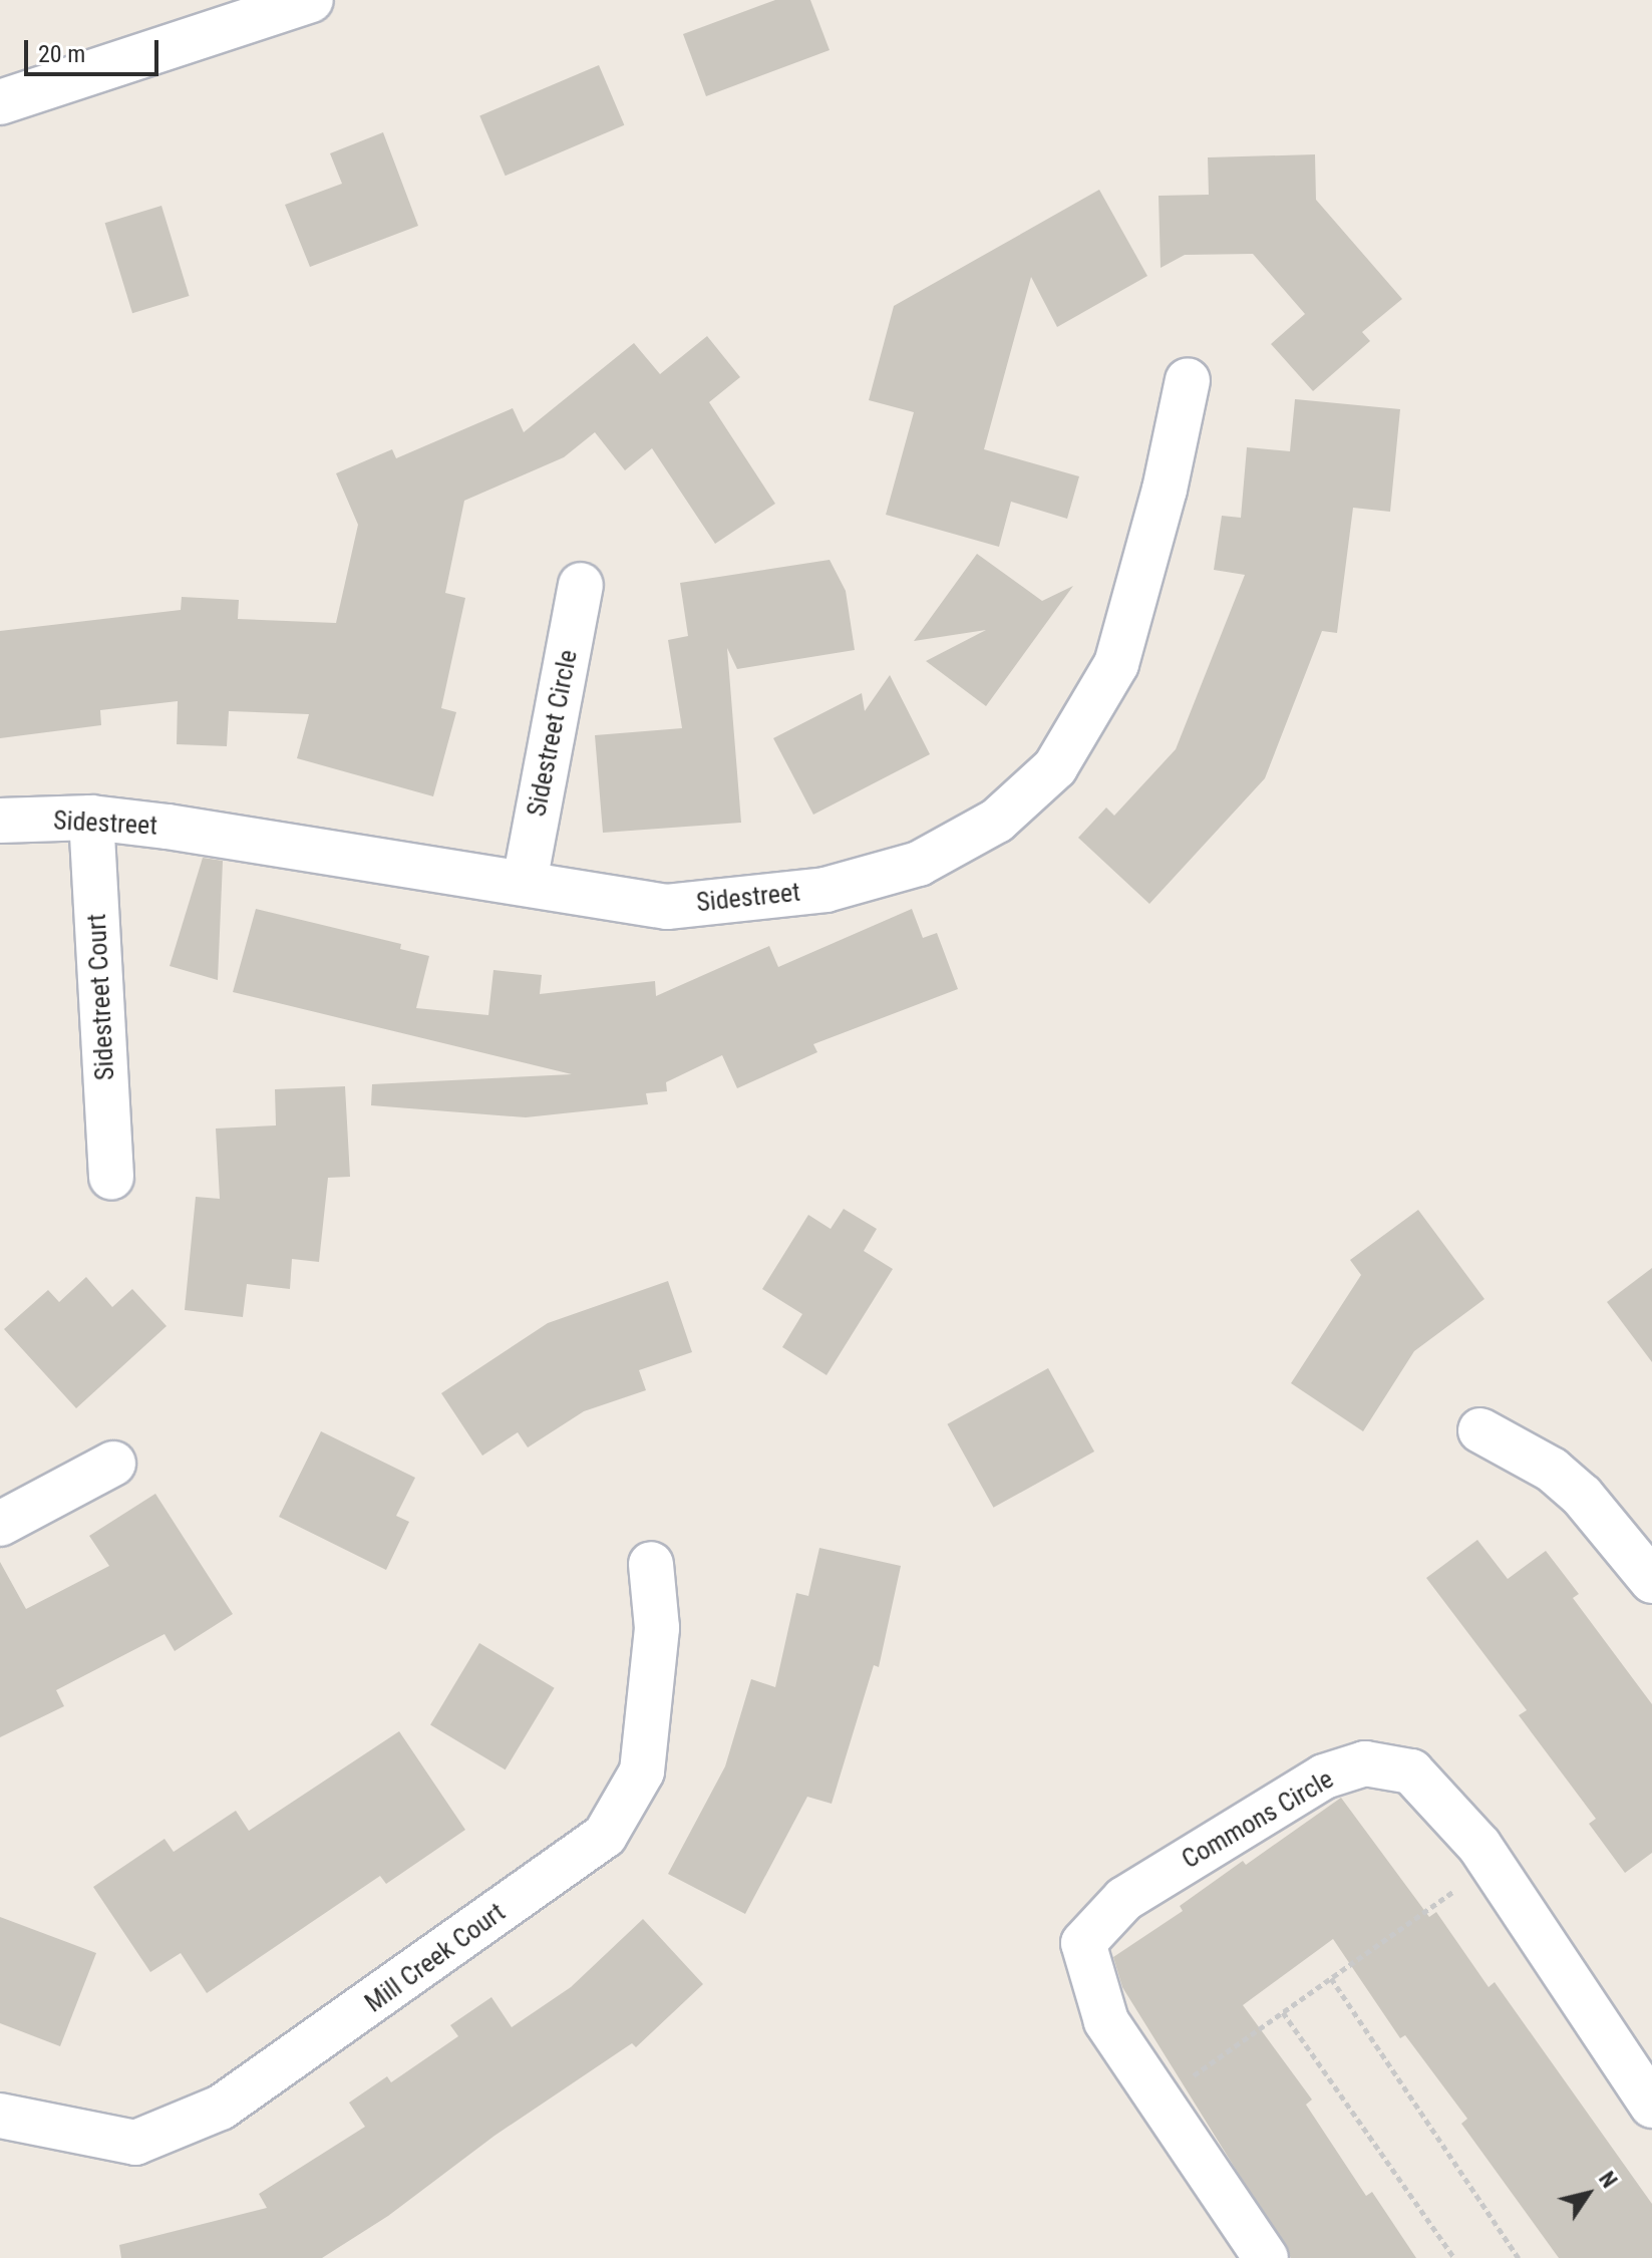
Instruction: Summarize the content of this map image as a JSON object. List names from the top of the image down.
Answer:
{
  "streets": {
    "street": [
      "Sidestreet Circle",
      "Sidestreet",
      "Sidestreet Court",
      "Commons Circle",
      "Mill Creek Court"
    ]
  },
  "crossings": [
    ["Sidestreet Circle", "Sidestreet"],
    ["Sidestreet", "Sidestreet Court"]
  ],
  "scale_bar": "20 m",
  "north": "top right"
}
